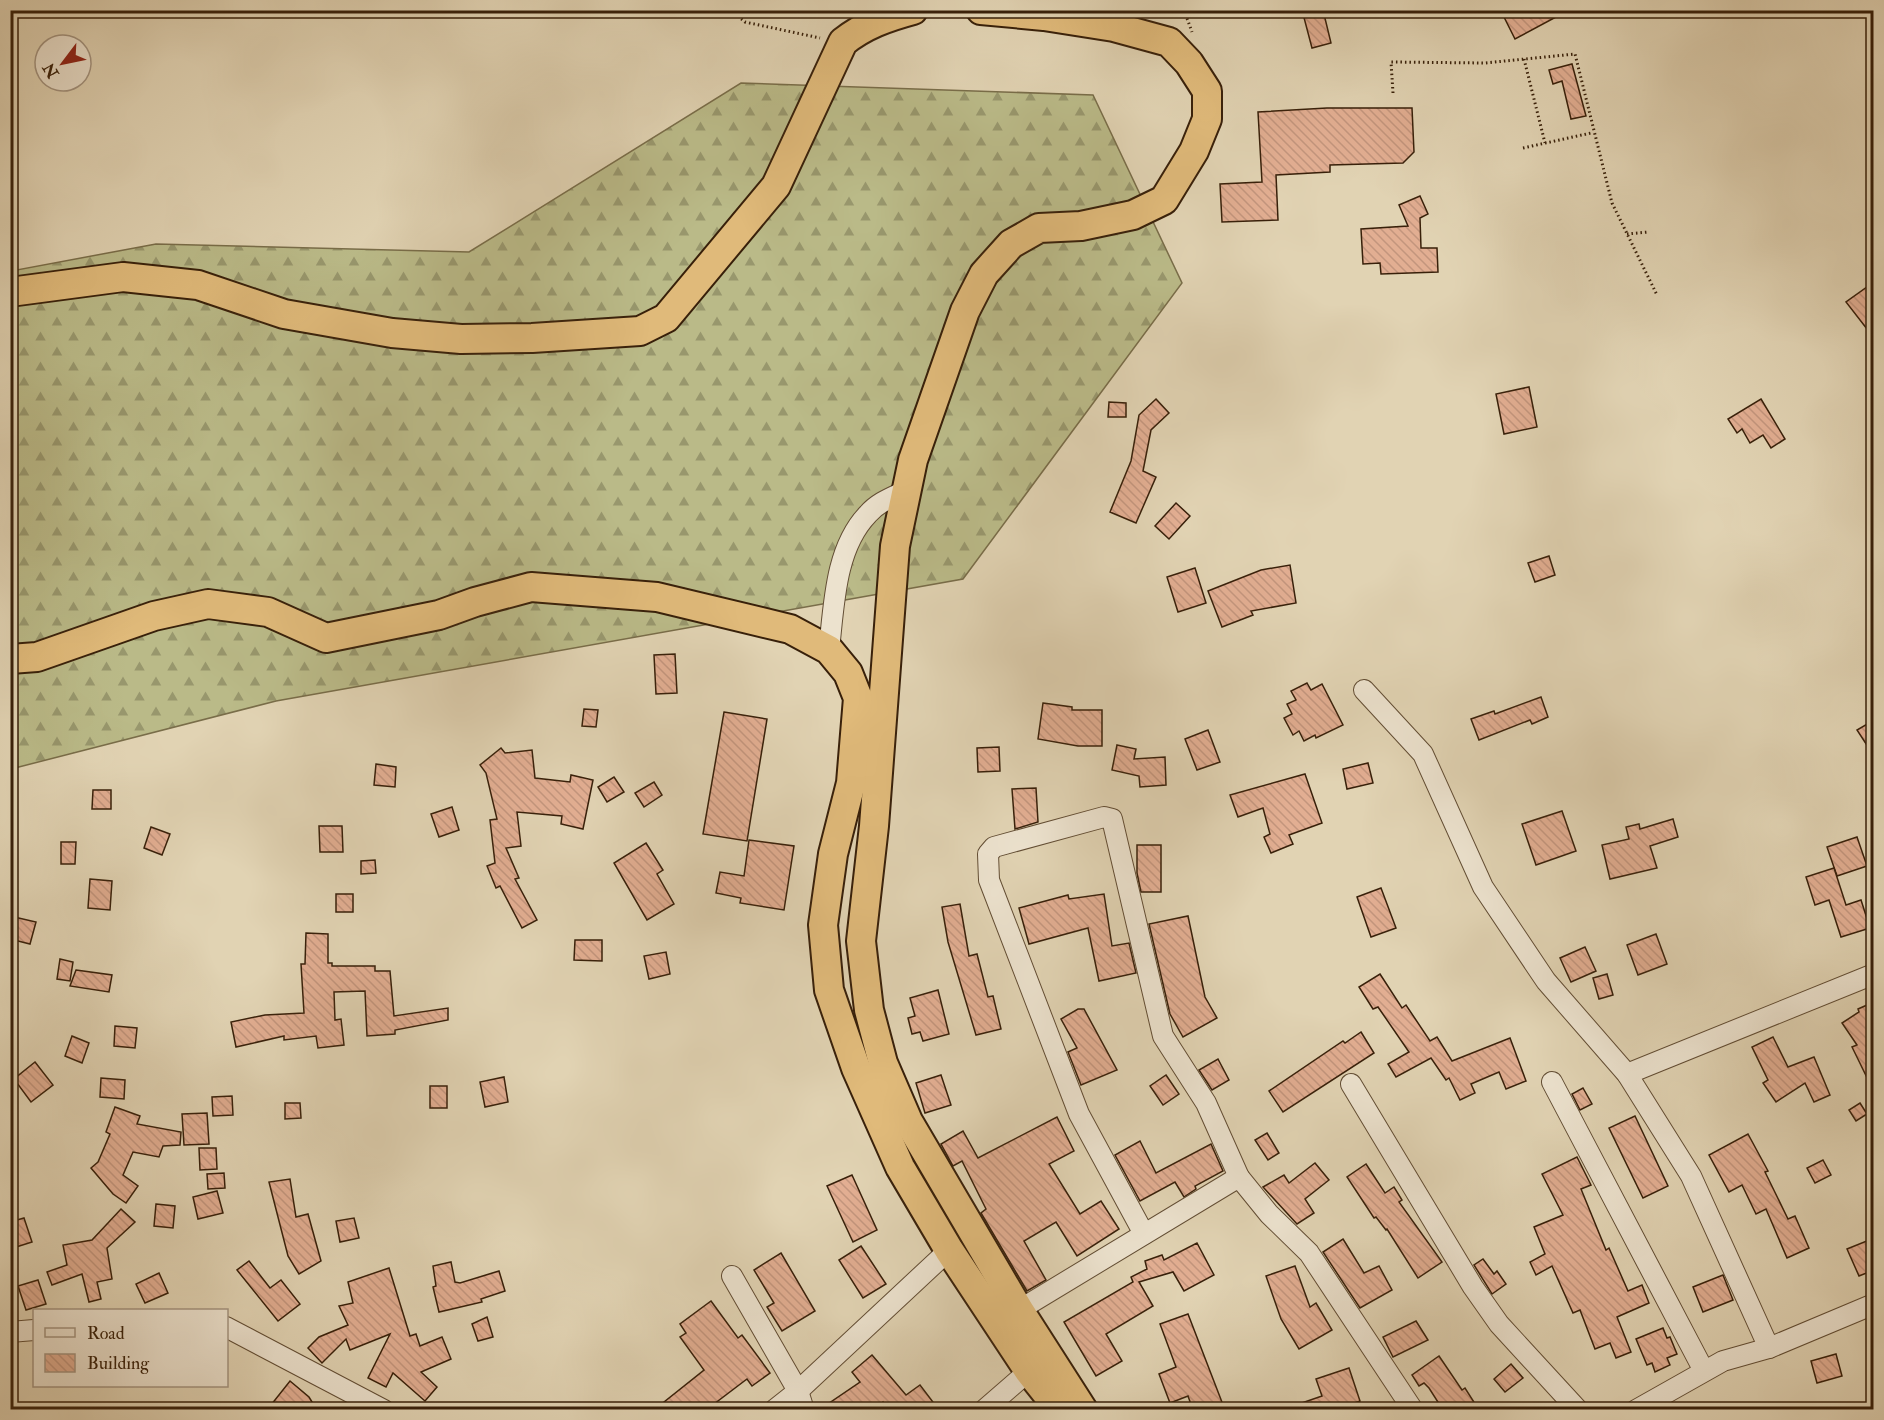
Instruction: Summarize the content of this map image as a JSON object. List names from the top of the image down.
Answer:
{
  "legend": ["Road", "Building"],
  "north": "bottom left"
}
